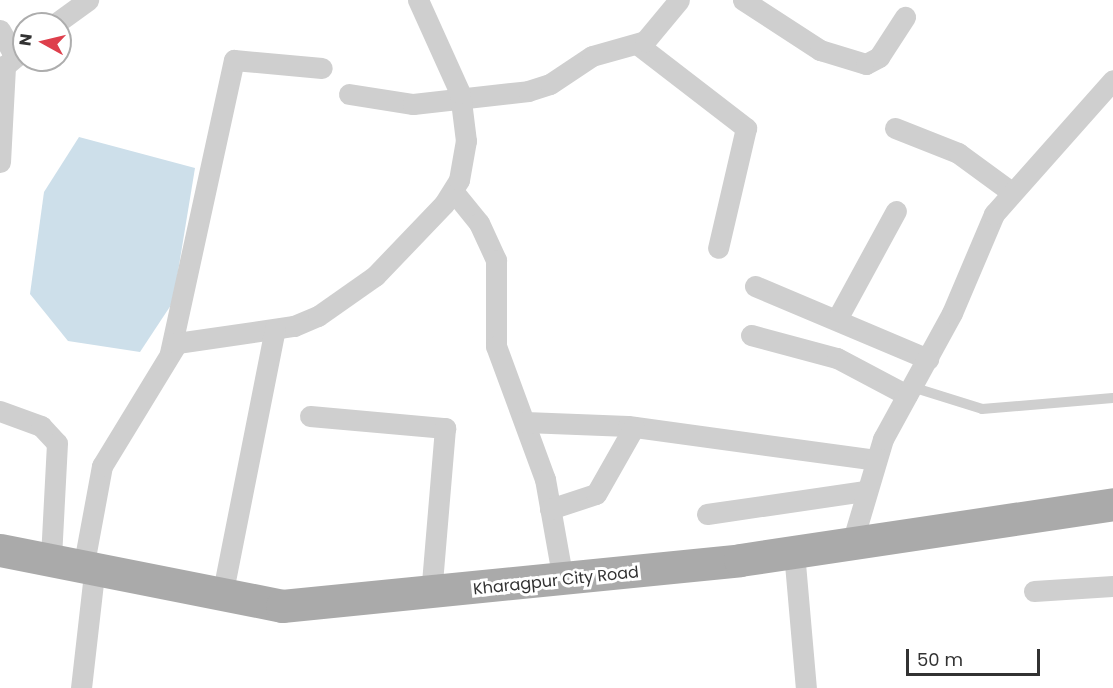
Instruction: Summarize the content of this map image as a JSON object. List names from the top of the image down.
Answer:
{
  "streets": {
    "main road": ["Kharagpur City Road"]
  },
  "scale_bar": "50 m",
  "north": "left"
}
